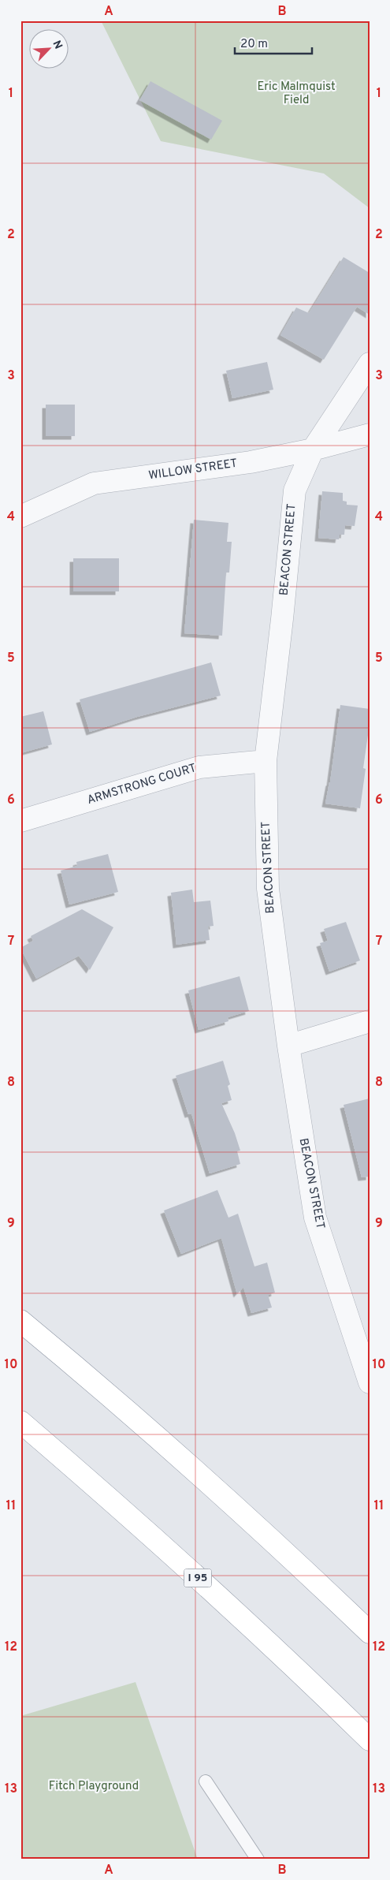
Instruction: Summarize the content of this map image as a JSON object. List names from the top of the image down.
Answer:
{
  "streets": {
    "highway": ["I 95"],
    "street": ["WILLOW STREET", "BEACON STREET", "ARMSTRONG COURT"]
  },
  "crossings": [
    ["WILLOW STREET", "BEACON STREET"],
    ["BEACON STREET", "ARMSTRONG COURT"]
  ],
  "parks": ["Eric Malmquist Field", "Fitch Playground"],
  "scale_bar": "20 m",
  "north": "top right",
  "grid": {
    "columns": ["A", "B"],
    "rows": [
      "1",
      "2",
      "3",
      "4",
      "5",
      "6",
      "7",
      "8",
      "9",
      "10",
      "11",
      "12",
      "13"
    ]
  }
}
